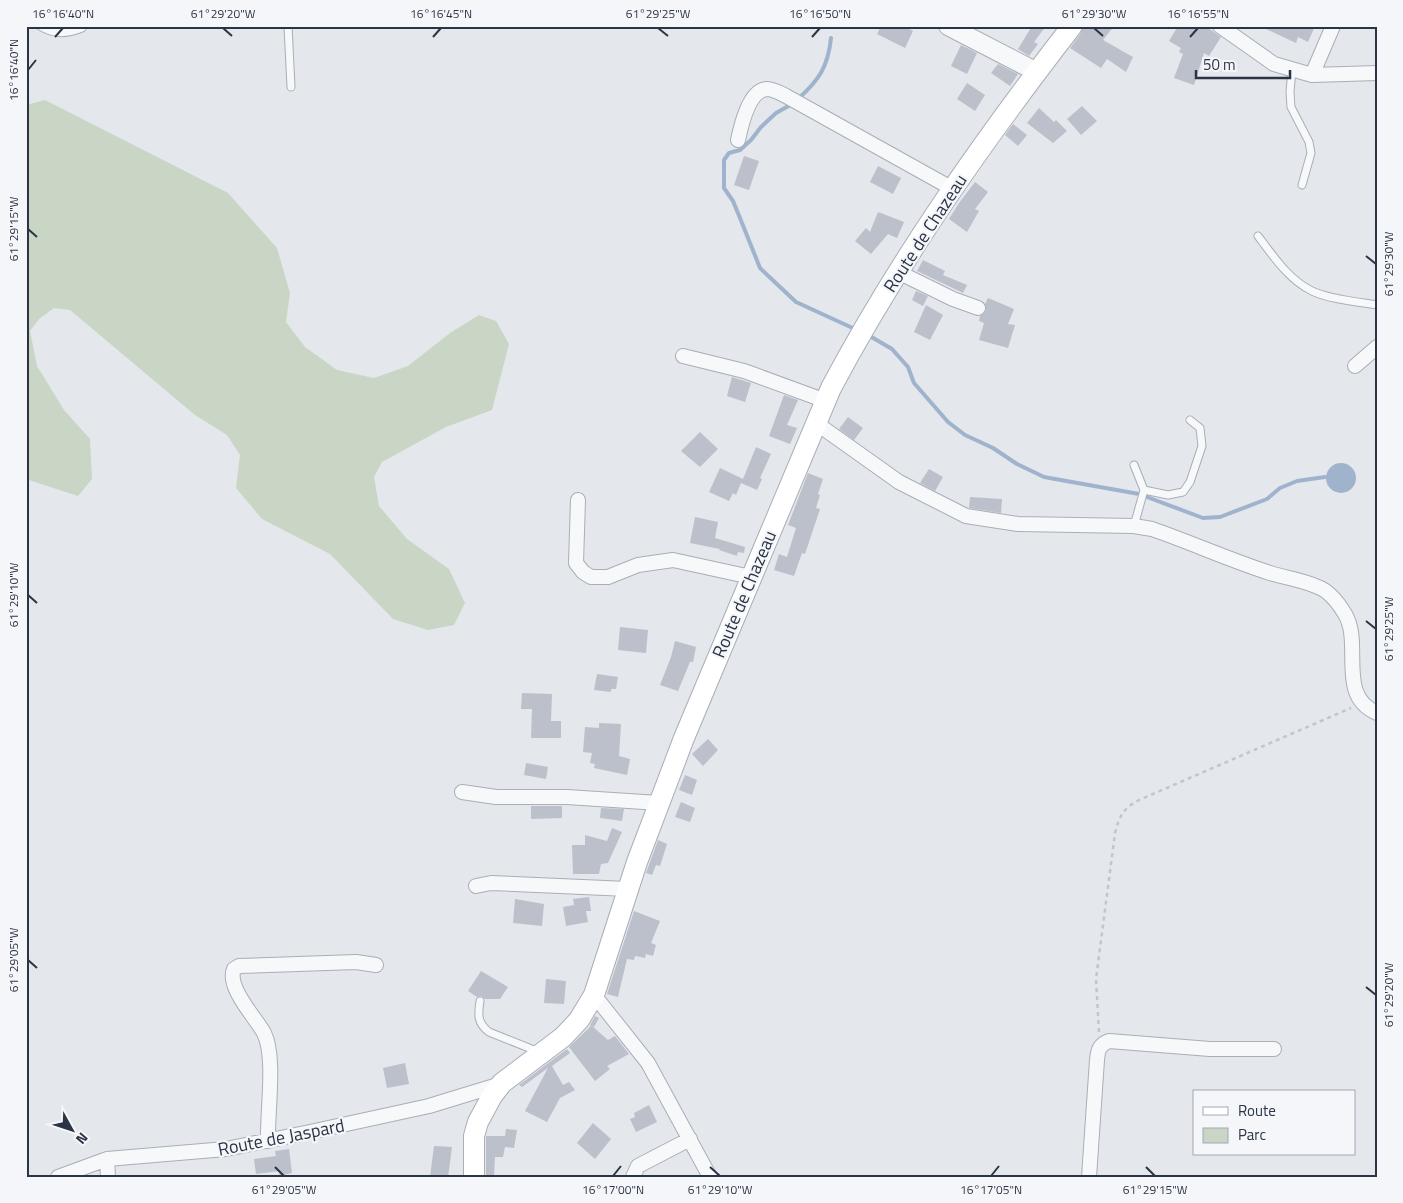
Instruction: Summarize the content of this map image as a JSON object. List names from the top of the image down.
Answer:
{
  "streets": {
    "main road": ["Route de Chazeau"],
    "street": ["Route de Jaspard"]
  },
  "crossings": [
    ["Route de Chazeau", "Route de Jaspard"]
  ],
  "legend": ["Route", "Parc"],
  "scale_bar": "50 m",
  "north": "bottom right",
  "coordinates": [
    "16°16'40\"N",
    "61°29'20\"W",
    "16°16'45\"N",
    "61°29'25\"W",
    "16°16'50\"N",
    "61°29'30\"W",
    "16°16'55\"N",
    "61°29'15\"W",
    "61°29'10\"W",
    "61°29'05\"W",
    "16°17'00\"N",
    "16°17'05\"N"
  ]
}
